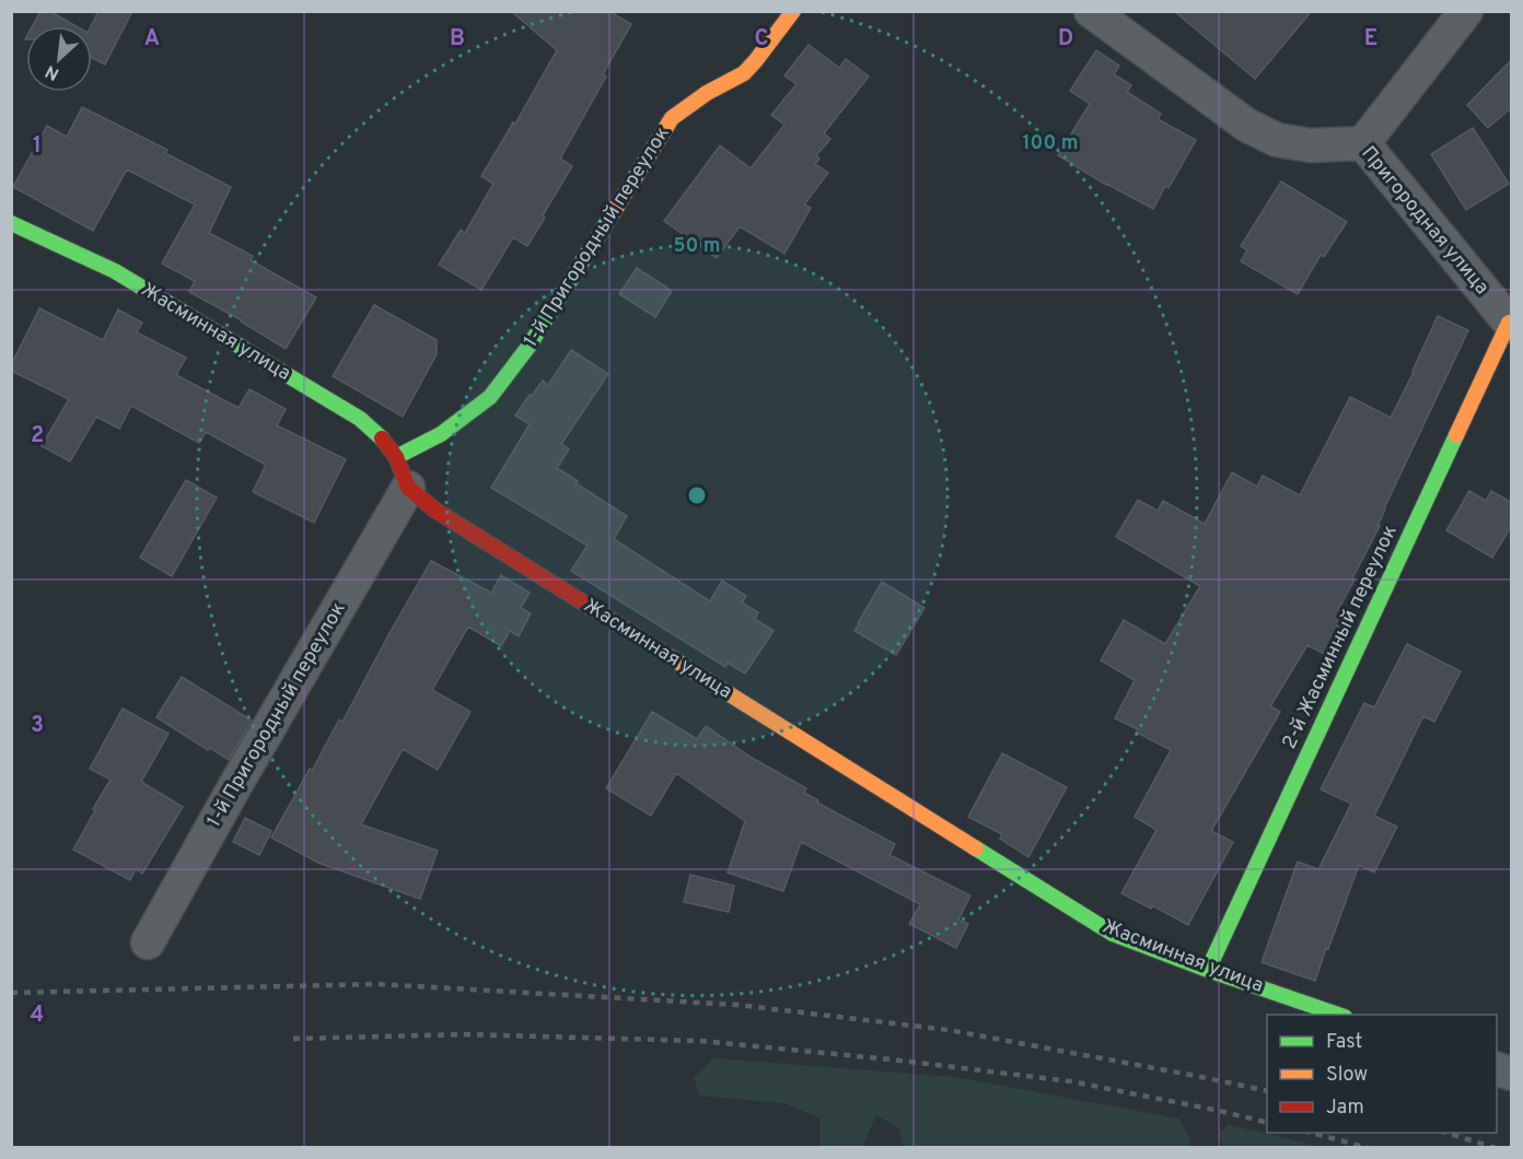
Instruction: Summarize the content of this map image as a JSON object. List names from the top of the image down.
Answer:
{
  "streets": {
    "street": [
      "Пригородная улица",
      "1-й Пригородный переулок",
      "Жасминная улица",
      "2-й Жасминный переулок"
    ]
  },
  "crossings": [
    ["Пригородная улица", "2-й Жасминный переулок"],
    ["1-й Пригородный переулок", "Жасминная улица"],
    ["Жасминная улица", "2-й Жасминный переулок"]
  ],
  "legend": ["Fast", "Slow", "Jam"],
  "north": "bottom left",
  "grid": {
    "columns": [
      "A",
      "B",
      "C",
      "D",
      "E"
    ],
    "rows": [
      "1",
      "2",
      "3",
      "4"
    ]
  },
  "rings": ["100 m", "50 m"]
}
